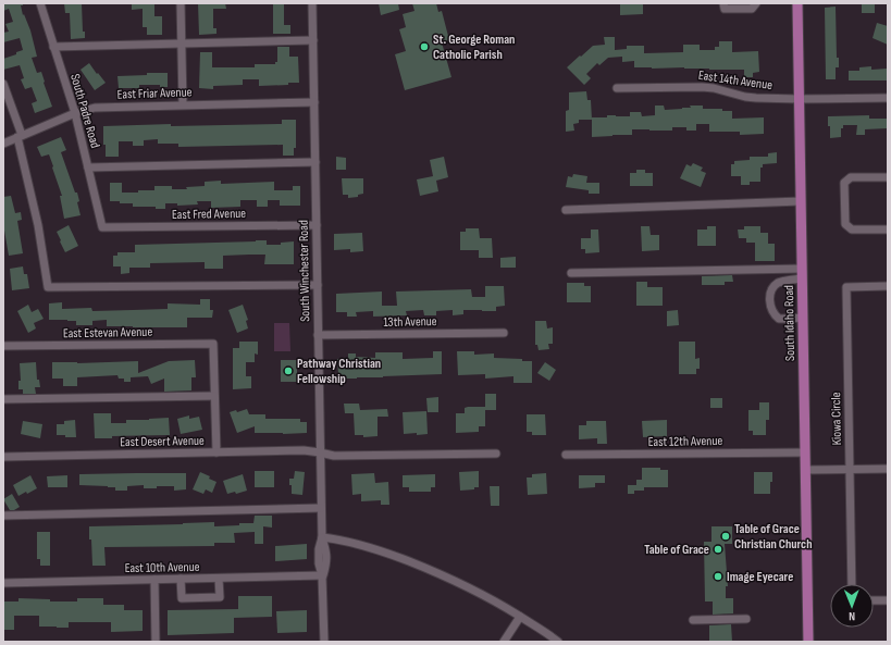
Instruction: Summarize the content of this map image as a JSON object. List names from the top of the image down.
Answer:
{
  "streets": {
    "main road": ["South Idaho Road"],
    "street": [
      "East 14th Avenue",
      "East Friar Avenue",
      "South Padre Road",
      "East Fred Avenue",
      "South Winchester Road",
      "13th Avenue",
      "East Estevan Avenue",
      "Kiowa Circle",
      "East Desert Avenue",
      "East 12th Avenue",
      "East 10th Avenue"
    ]
  },
  "crossings": [
    ["East 14th Avenue", "South Idaho Road"],
    ["East Friar Avenue", "South Padre Road"],
    ["East Friar Avenue", "South Winchester Road"],
    ["South Padre Road", "East Fred Avenue"],
    ["East Fred Avenue", "South Winchester Road"],
    ["South Winchester Road", "13th Avenue"],
    ["South Winchester Road", "East Desert Avenue"],
    ["South Winchester Road", "East 10th Avenue"],
    ["South Idaho Road", "East 12th Avenue"]
  ],
  "places": [
    "St. George Roman Catholic Parish",
    "Pathway Christian Fellowship",
    "Table of Grace Christian Church",
    "Table of Grace",
    "Image Eyecare"
  ],
  "north": "bottom"
}
